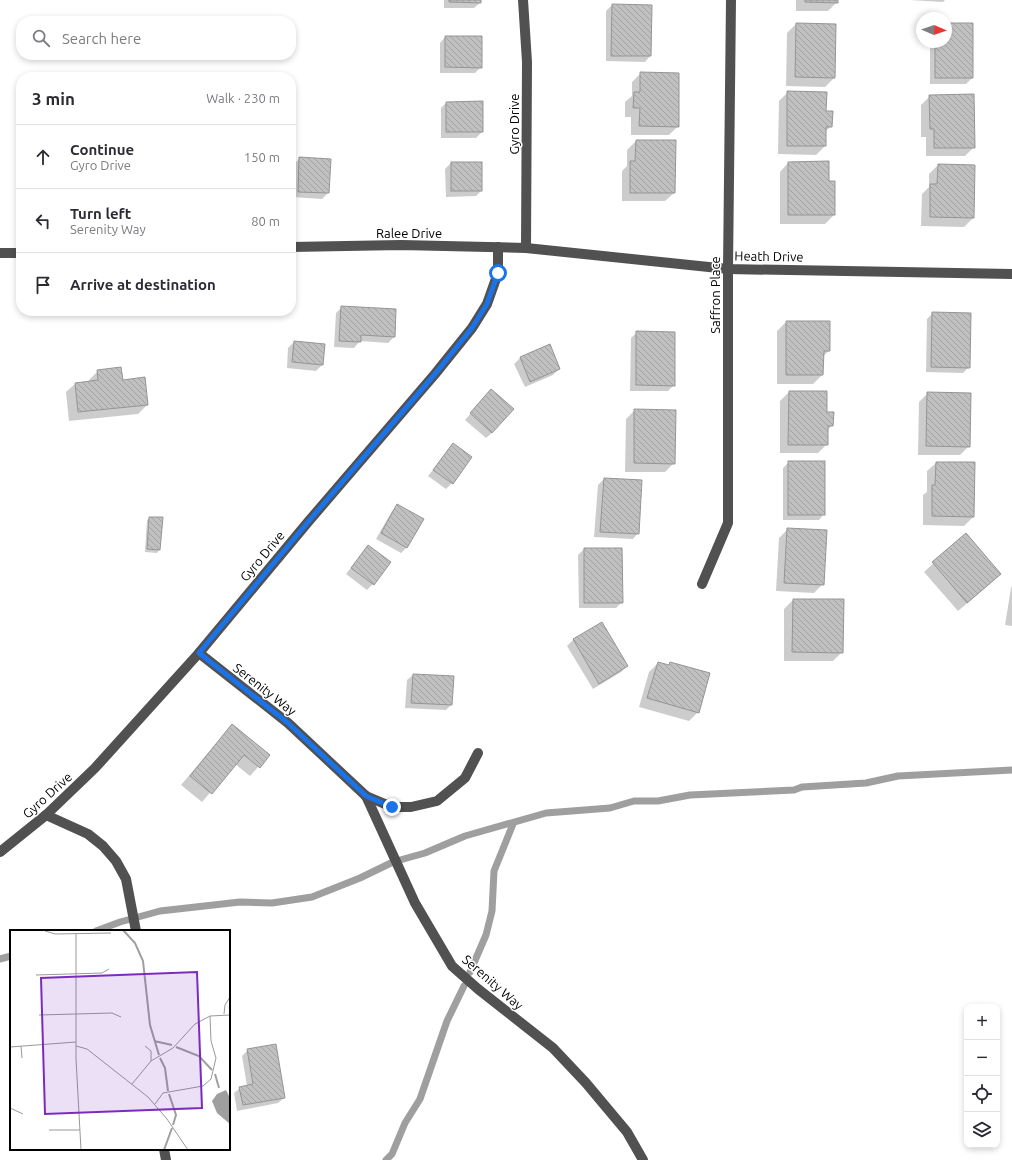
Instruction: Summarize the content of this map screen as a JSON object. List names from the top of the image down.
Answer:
{
  "streets": {
    "street": [
      "Gyro Drive",
      "Ralee Drive",
      "Heath Drive",
      "Saffron Place",
      "Serenity Way"
    ]
  },
  "crossings": [
    ["Gyro Drive", "Ralee Drive"],
    ["Gyro Drive", "Heath Drive"],
    ["Gyro Drive", "Serenity Way"],
    ["Ralee Drive", "Heath Drive"],
    ["Heath Drive", "Saffron Place"]
  ],
  "north": "right",
  "page": {
    "search": "Search here",
    "heading": ["3 min", "Walk · 230 m"],
    "list": [
      ["Continue", "Gyro Drive", "150 m"],
      ["Turn left", "Serenity Way", "80 m"],
      "Arrive at destination"
    ],
    "map_buttons": ["+", "−"]
  }
}
